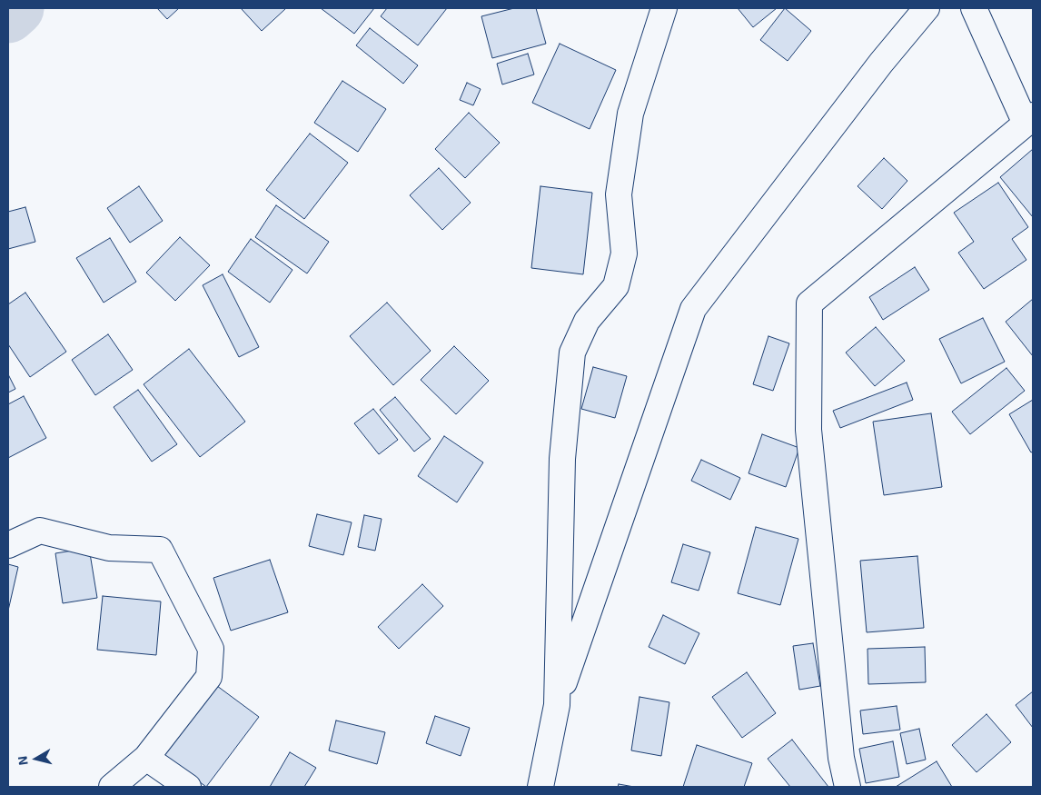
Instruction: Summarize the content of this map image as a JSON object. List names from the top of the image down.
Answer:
{
  "north": "left"
}
